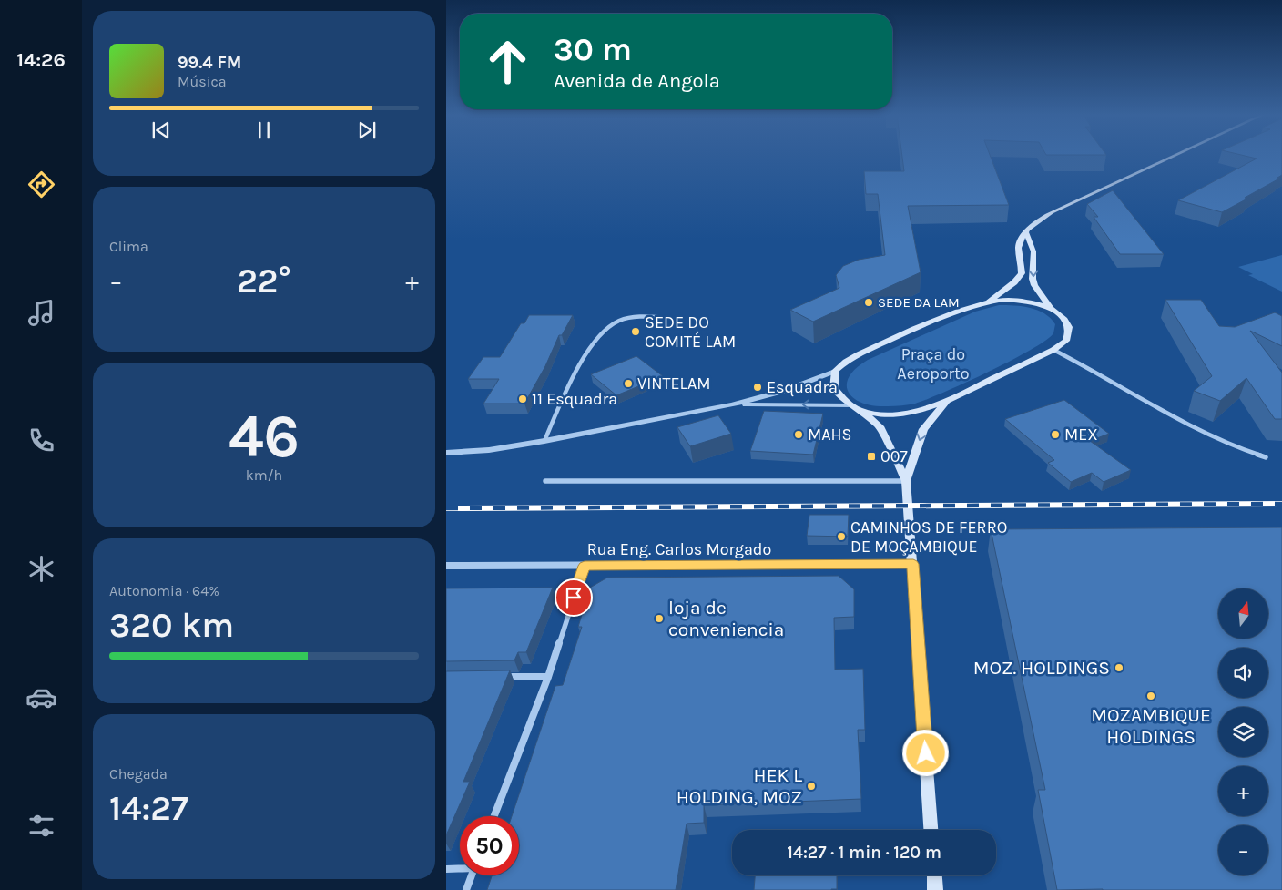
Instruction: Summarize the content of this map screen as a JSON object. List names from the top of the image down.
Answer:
{
  "streets": {
    "street": ["Rua Eng. Carlos Morgado"]
  },
  "parks": ["Praça do Aeroporto"],
  "places": {
    "other": [
      "SEDE DA LAM",
      "SEDE DO COMITÉ LAM",
      "VINTELAM",
      "Esquadra",
      "11 Esquadra",
      "MAHS",
      "MEX",
      "CAMINHOS DE FERRO DE MOÇAMBIQUE",
      "loja de conveniencia",
      "MOZ. HOLDINGS",
      "MOZAMBIQUE HOLDINGS",
      "HEK L HOLDING, MOZ"
    ],
    "transit": ["007"]
  },
  "north": "top",
  "page": {
    "tabs": "14:26",
    "turn": ["30 m", "Avenida de Angola"],
    "song": ["99.4 FM", "Música"],
    "tile": [
      "Clima",
      ["46", "km/h"],
      ["Autonomia · 64%", "320 km"],
      ["Chegada", "14:27"]
    ],
    "heat": ["−", "22°", "+"],
    "map_buttons": ["+", "−"],
    "limit": "50",
    "trip": "14:27 · 1 min · 120 m"
  }
}
